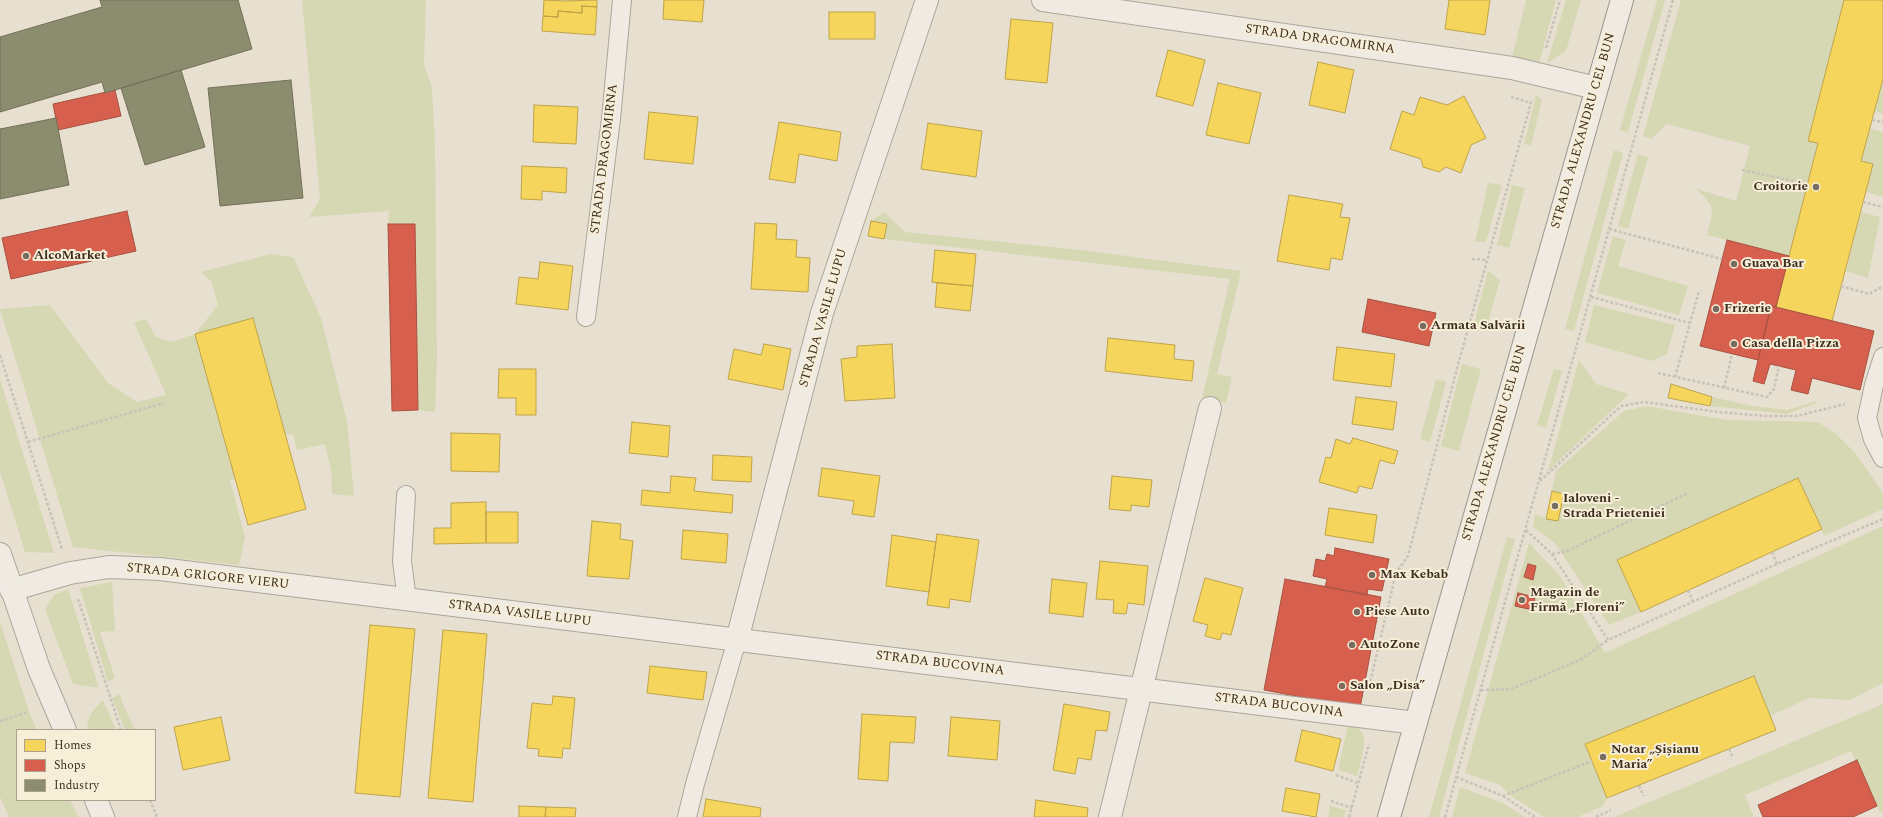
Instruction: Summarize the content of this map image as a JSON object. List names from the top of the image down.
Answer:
{
  "streets": {
    "street": [
      "STRADA DRAGOMIRNA",
      "STRADA ALEXANDRU CEL BUN",
      "STRADA VASILE LUPU",
      "STRADA GRIGORE VIERU",
      "STRADA BUCOVINA"
    ]
  },
  "crossings": [
    ["STRADA DRAGOMIRNA", "STRADA ALEXANDRU CEL BUN"],
    ["STRADA ALEXANDRU CEL BUN", "STRADA BUCOVINA"],
    ["STRADA VASILE LUPU", "STRADA GRIGORE VIERU"],
    ["STRADA VASILE LUPU", "STRADA BUCOVINA"]
  ],
  "places": [
    "Croitorie",
    "AlcoMarket",
    "Guava Bar",
    "Frizerie",
    "Armata Salvării",
    "Casa della Pizza",
    "Ialoveni - Strada Prieteniei",
    "Max Kebab",
    "Magazin de Firmă „Floreni”",
    "Piese Auto",
    "AutoZone",
    "Salon „Disa”",
    "Notar „Șișianu Maria”"
  ],
  "legend": ["Homes", "Shops", "Industry"]
}
